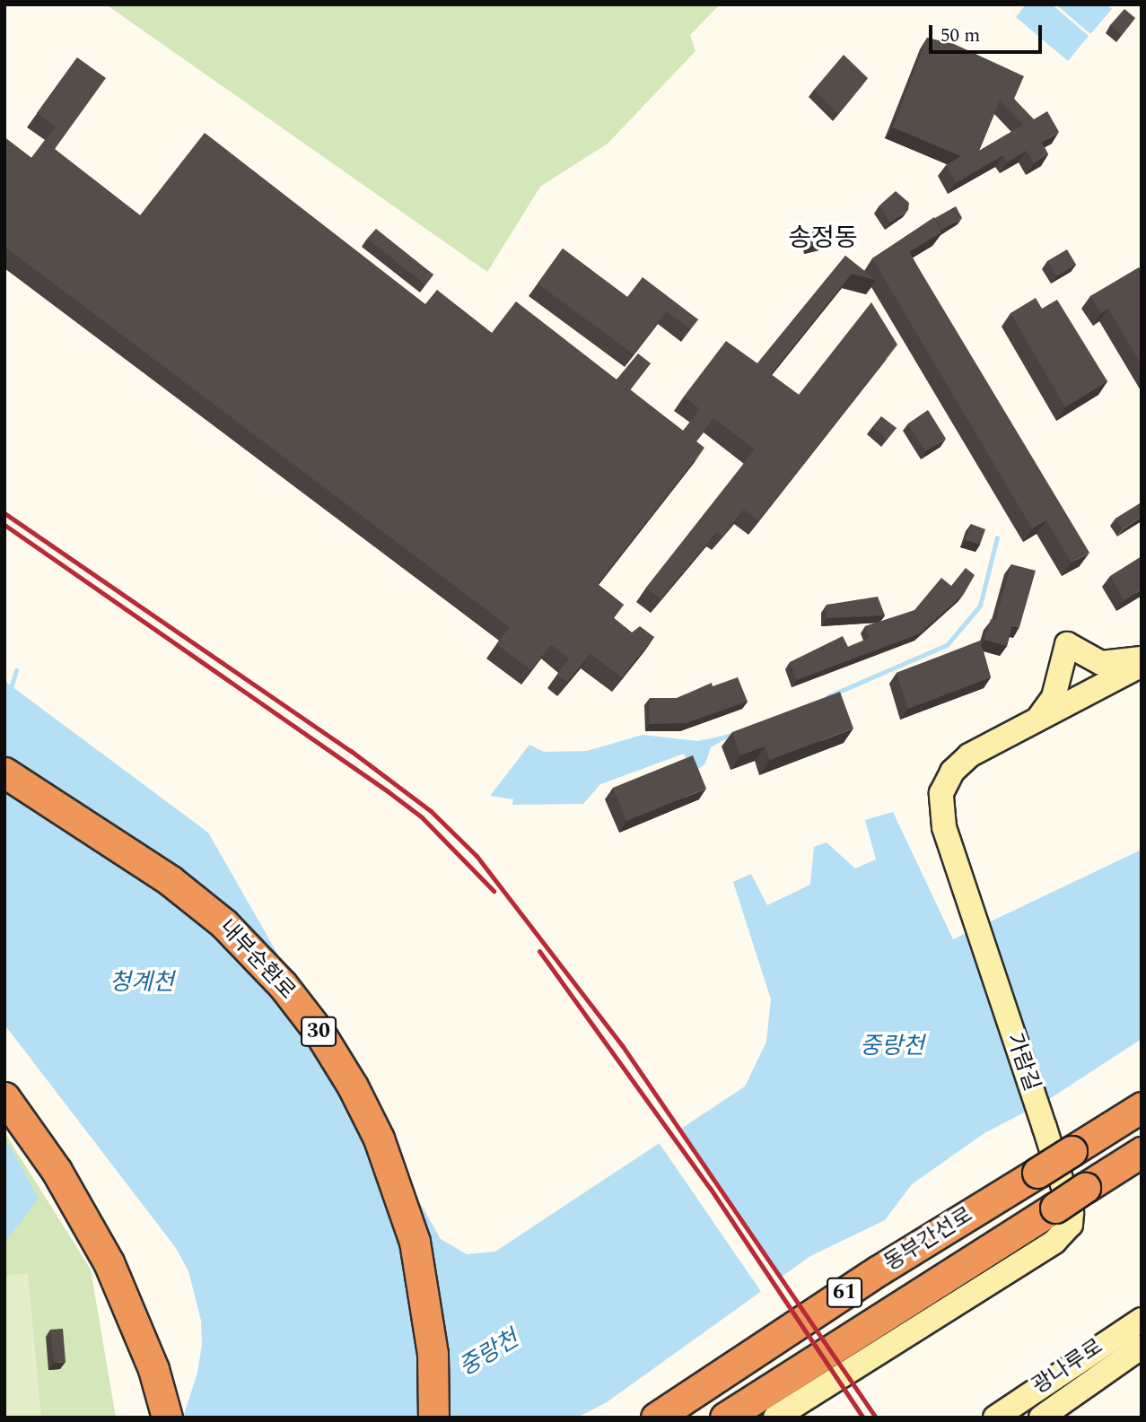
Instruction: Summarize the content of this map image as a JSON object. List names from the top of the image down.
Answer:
{
  "streets": {
    "highway": [
      "내부순환로",
      "30",
      "동부간선로",
      "61"
    ],
    "street": ["가람길", "광나루로"]
  },
  "districts": ["송정동"],
  "water": ["청계천", "중랑천"],
  "scale_bar": "50 m"
}
